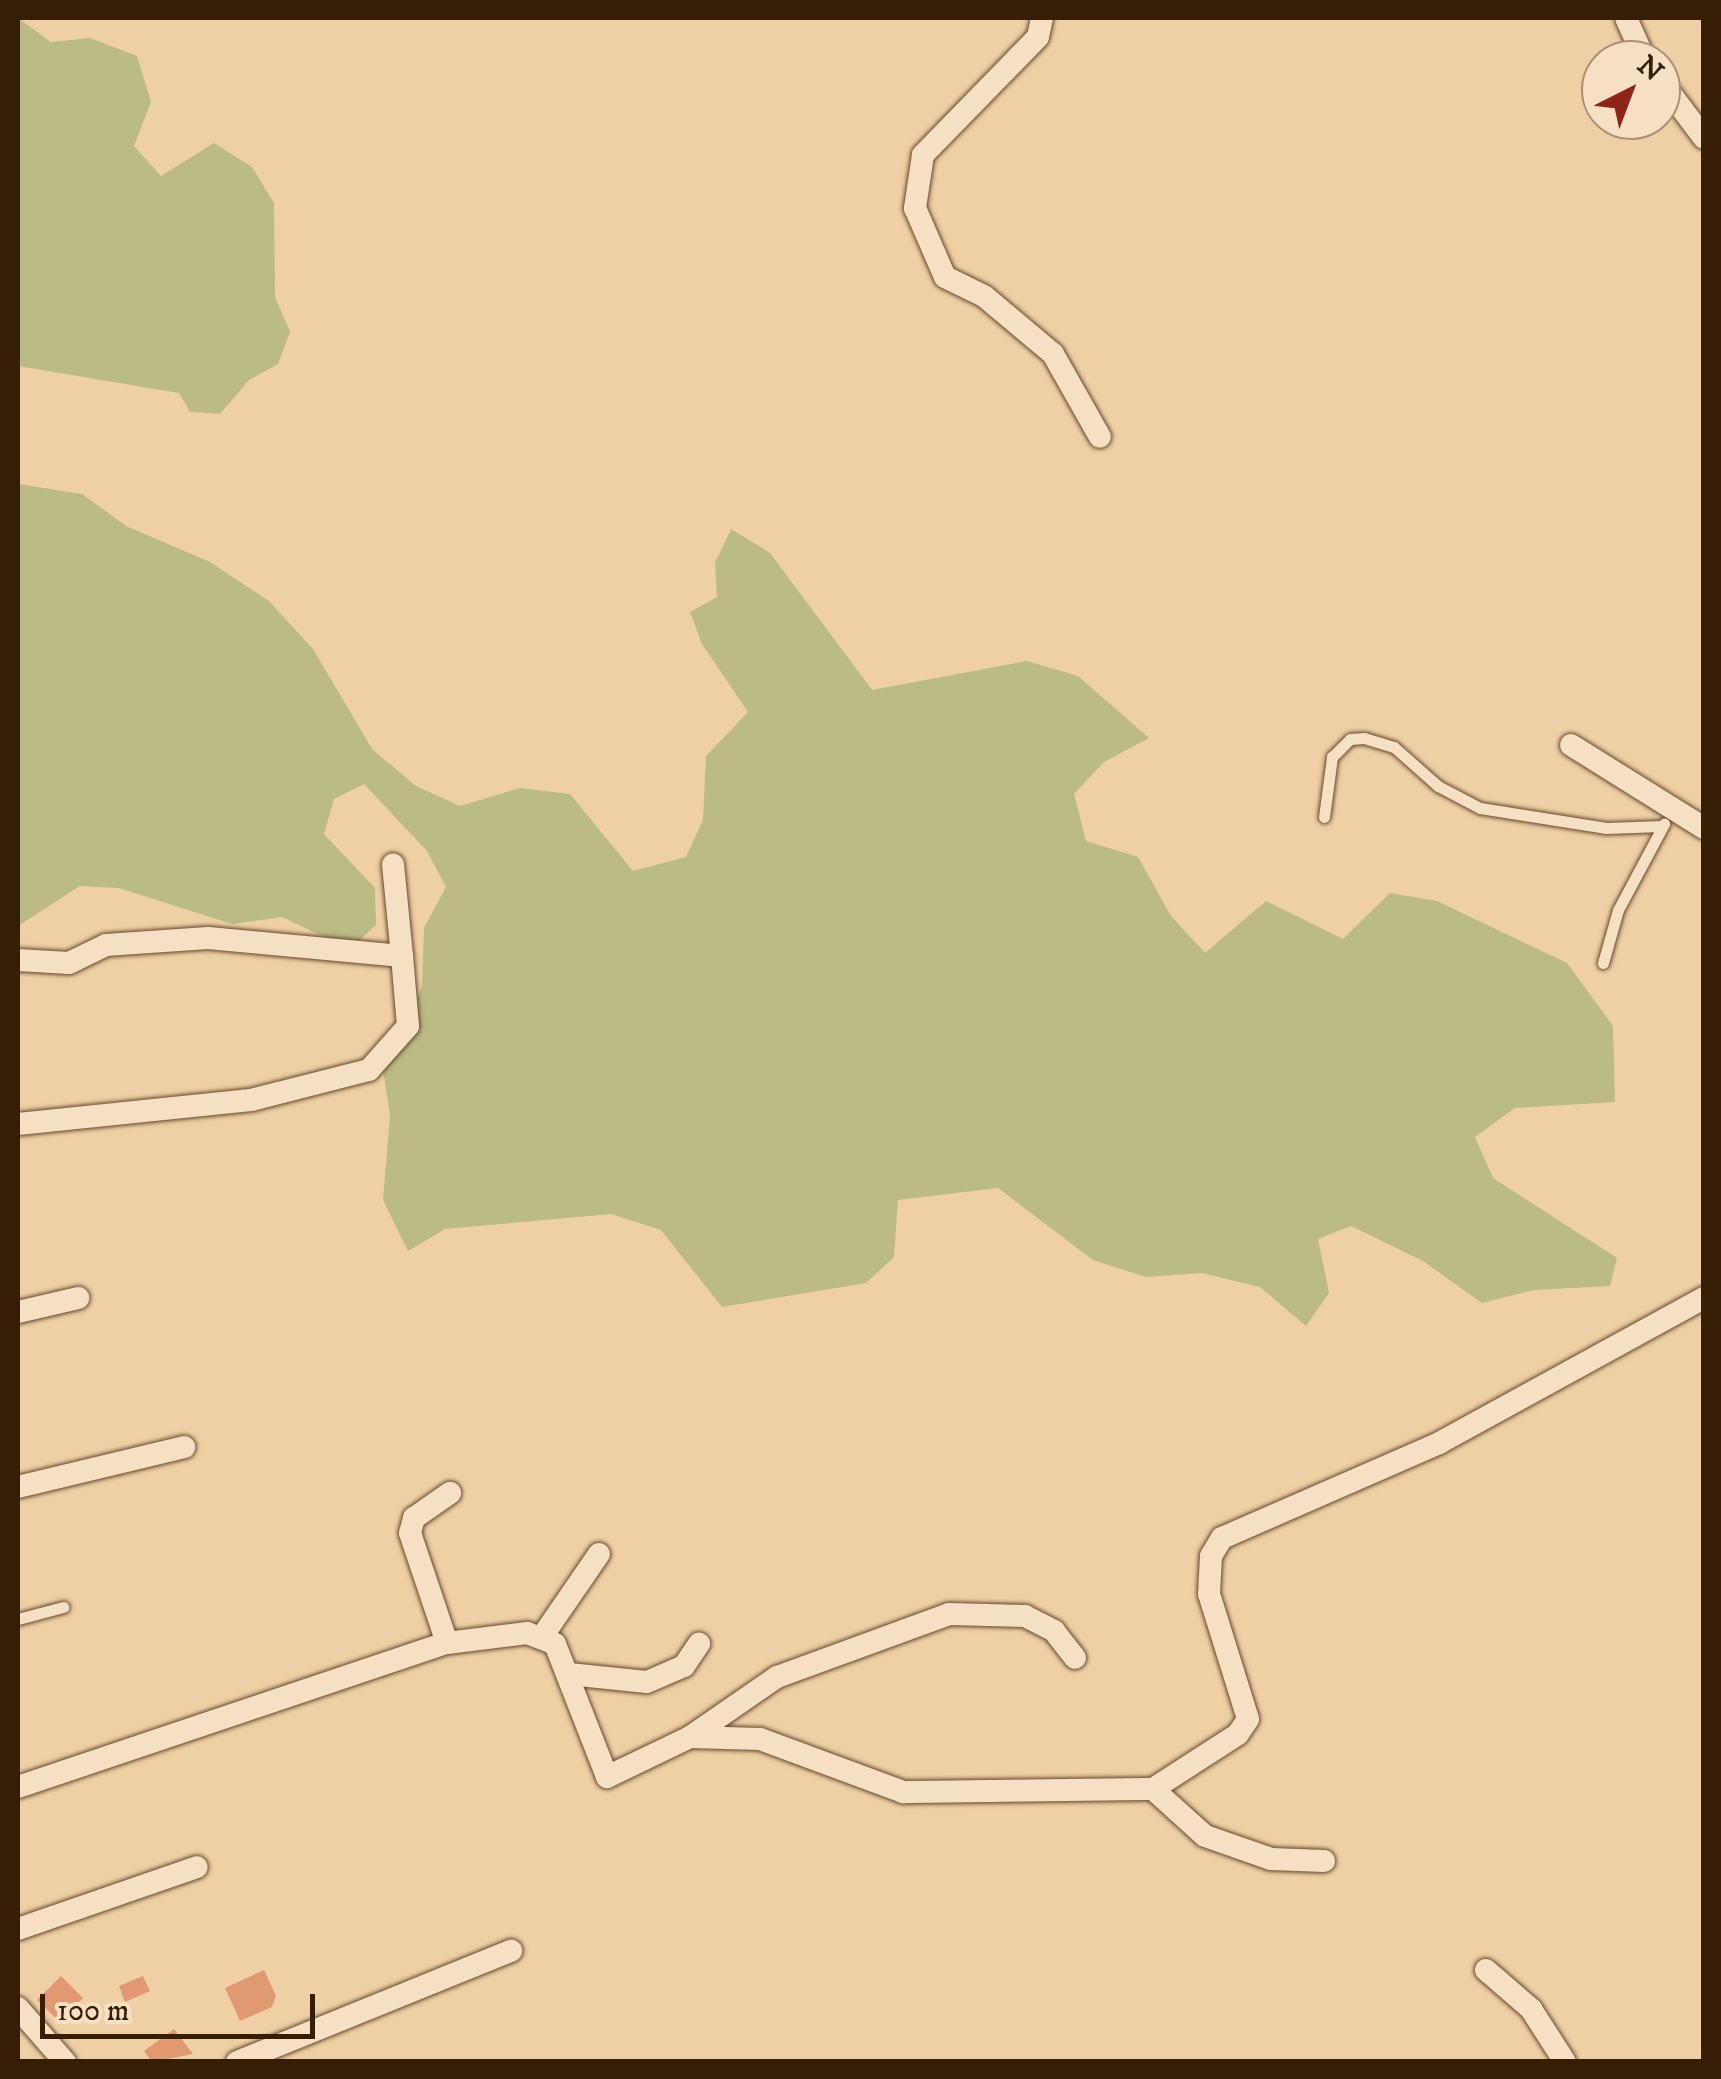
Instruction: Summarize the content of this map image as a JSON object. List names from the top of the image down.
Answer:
{
  "scale_bar": "100 m",
  "north": "top right"
}
